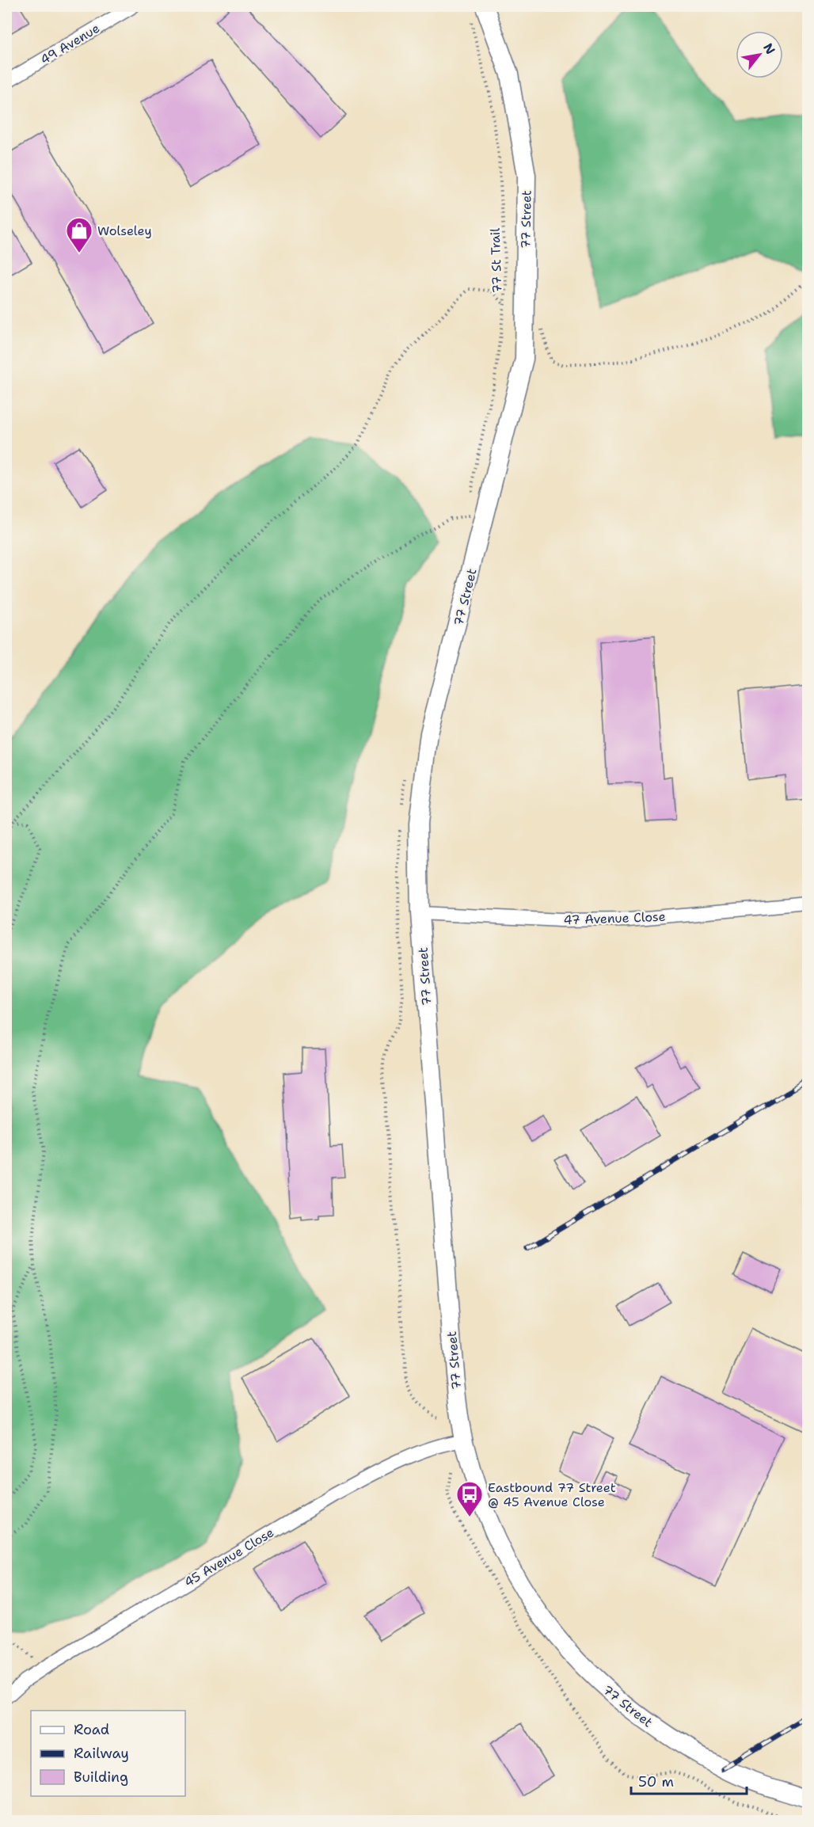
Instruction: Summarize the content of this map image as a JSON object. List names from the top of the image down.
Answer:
{
  "streets": {
    "main road": ["77 Street"],
    "street": ["49 Avenue", "47 Avenue Close", "45 Avenue Close"],
    "path": ["77 St Trail"]
  },
  "crossings": [
    ["77 Street", "47 Avenue Close"],
    ["77 Street", "45 Avenue Close"]
  ],
  "places": {
    "shop": ["Wolseley"],
    "bus stop": ["Eastbound 77 Street @ 45 Avenue Close"]
  },
  "legend": ["Road", "Railway", "Building"],
  "scale_bar": "50 m",
  "north": "top right"
}
